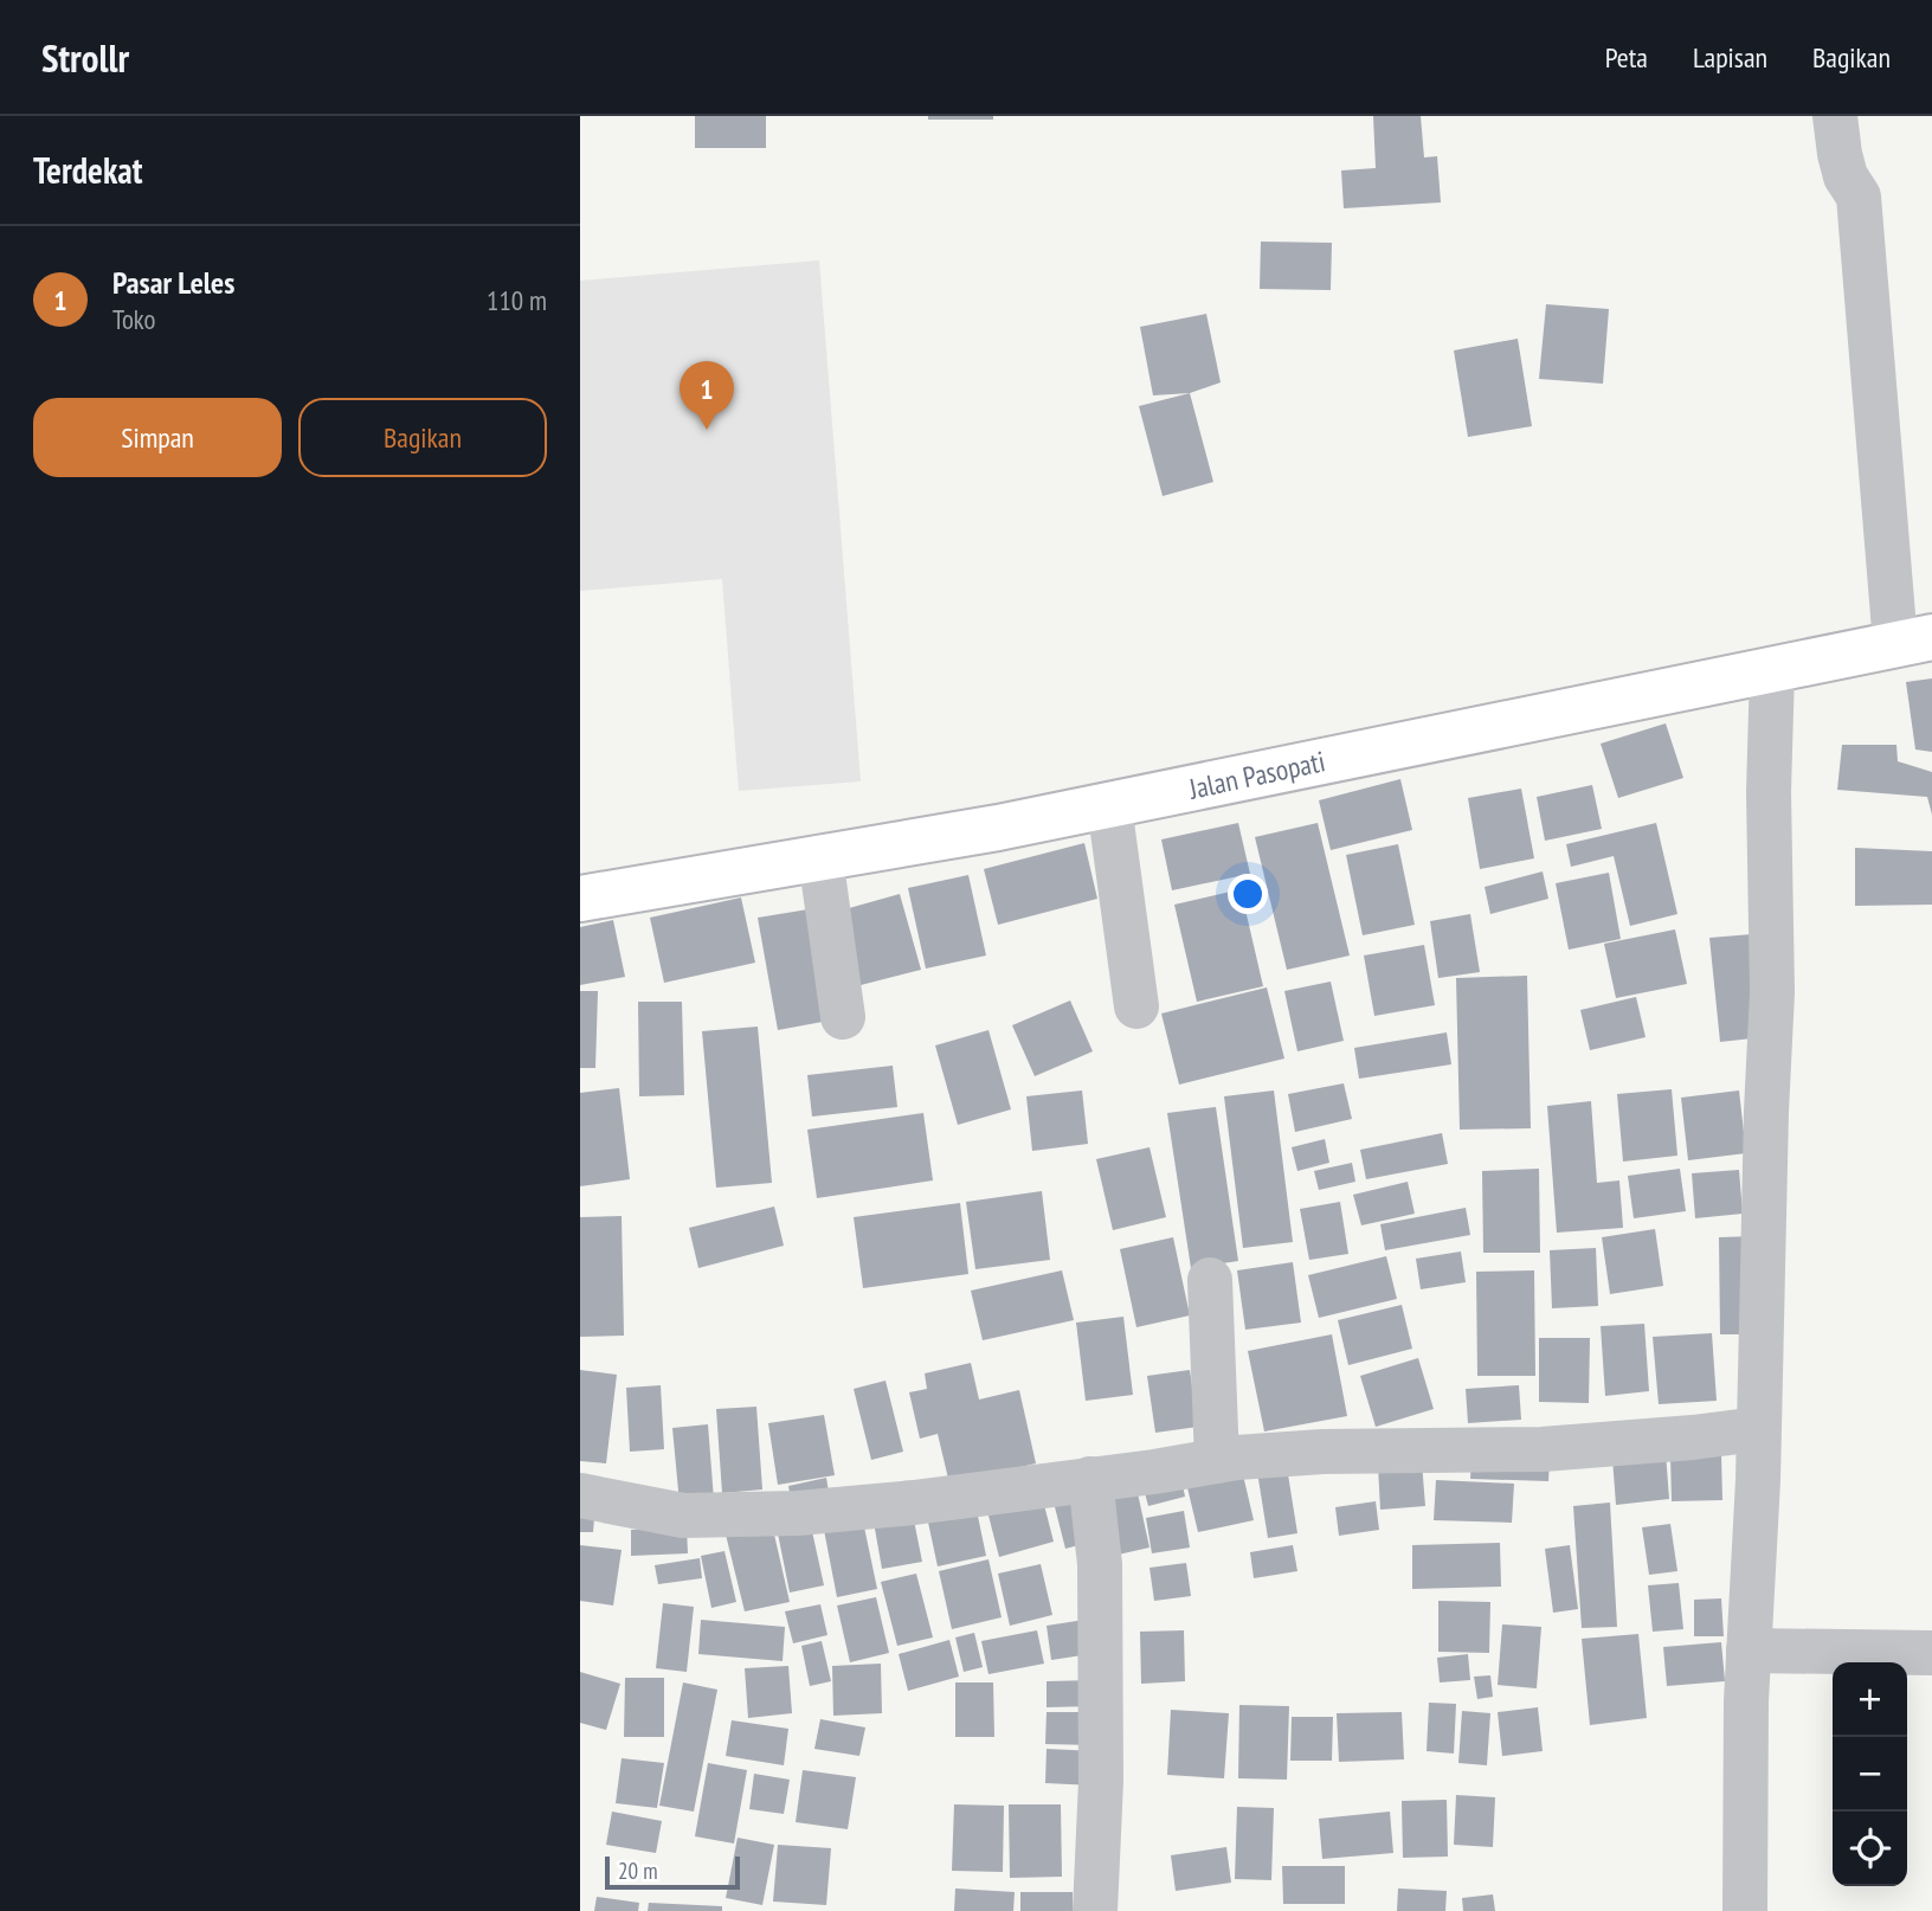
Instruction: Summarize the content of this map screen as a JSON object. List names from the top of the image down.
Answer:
{
  "streets": {
    "main road": ["Jalan Pasopati"]
  },
  "scale_bar": "20 m",
  "page": {
    "header": "Strollr",
    "nav": ["Peta", "Lapisan", "Bagikan"],
    "heading": "Terdekat",
    "list": [
      {
        "mark": "1",
        "name": "Pasar Leles",
        "note": "Toko",
        "value": "110 m"
      }
    ],
    "pins": "1",
    "buttons": ["Simpan", "Bagikan"],
    "map_buttons": ["+", "−"],
    "scale": "20 m"
  }
}
